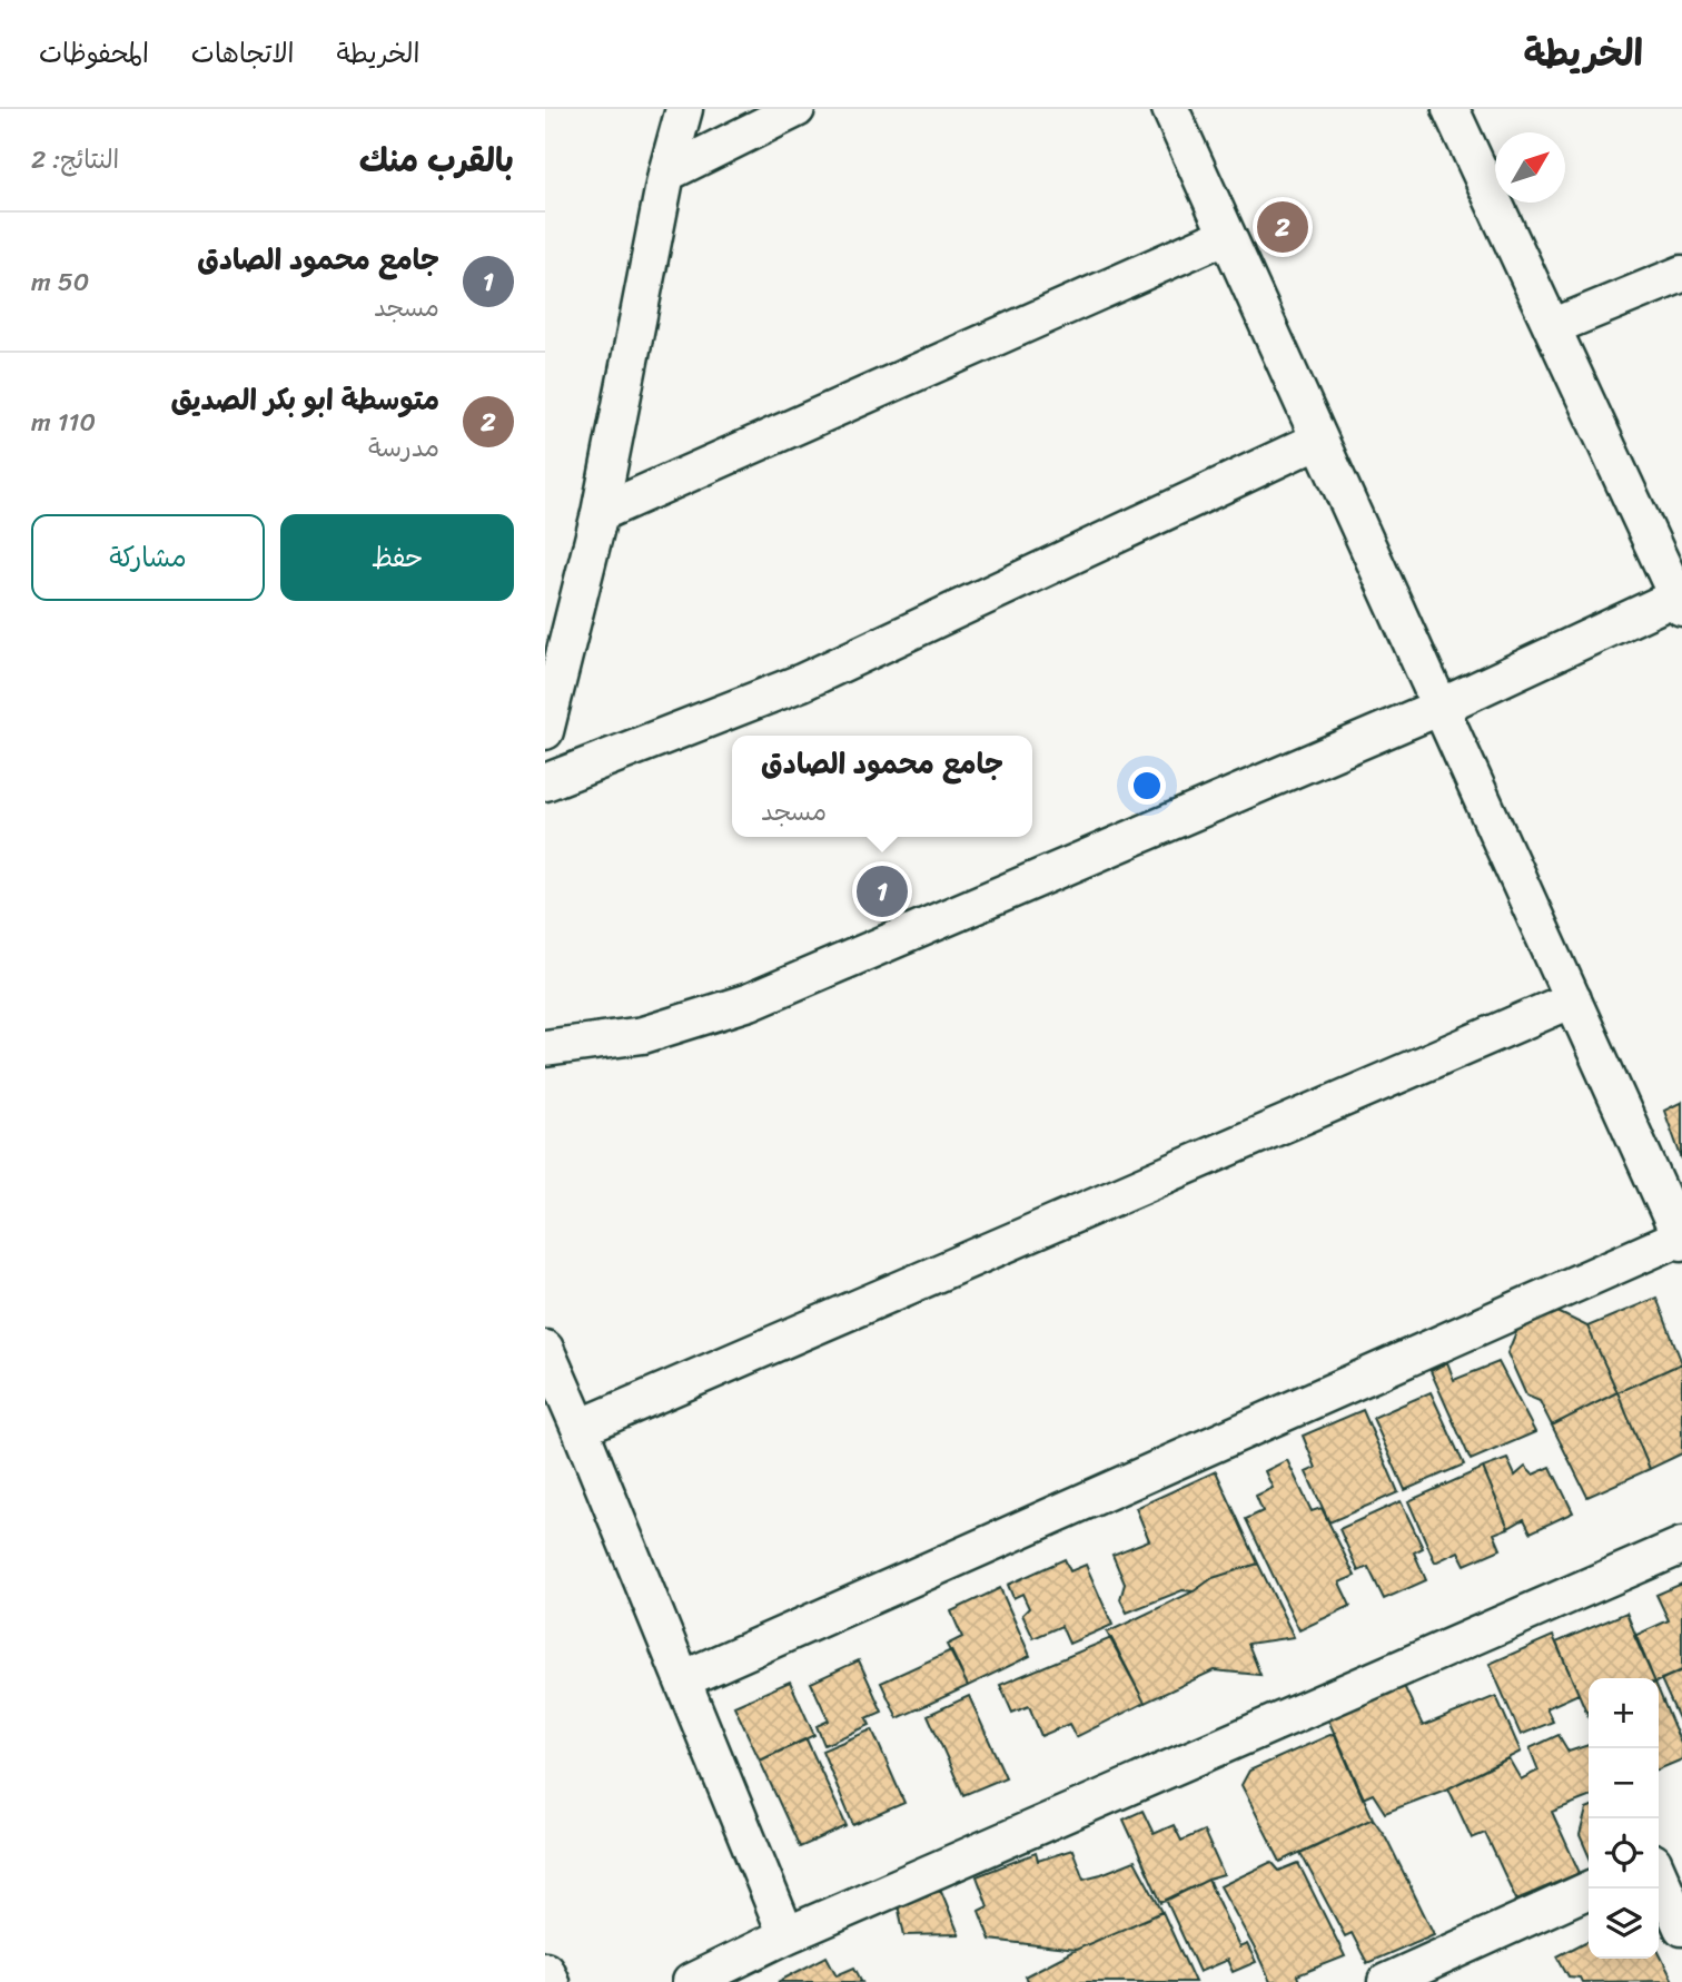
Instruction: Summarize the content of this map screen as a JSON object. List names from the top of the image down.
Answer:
{
  "north": "top right",
  "page": {
    "header": "الخريطة",
    "nav": ["الخريطة", "الاتجاهات", "المحفوظات"],
    "heading": ["بالقرب منك", "النتائج: 2"],
    "pins": ["2", "1"],
    "list": [
      {
        "mark": "1",
        "name": "جامع محمود الصادق",
        "note": "مسجد",
        "value": "50 m"
      },
      {
        "mark": "2",
        "name": "متوسطة ابو بكر الصديق",
        "note": "مدرسة",
        "value": "110 m"
      }
    ],
    "buttons": ["حفظ", "مشاركة"],
    "popup": ["جامع محمود الصادق", "مسجد"],
    "map_buttons": ["+", "−"]
  }
}
